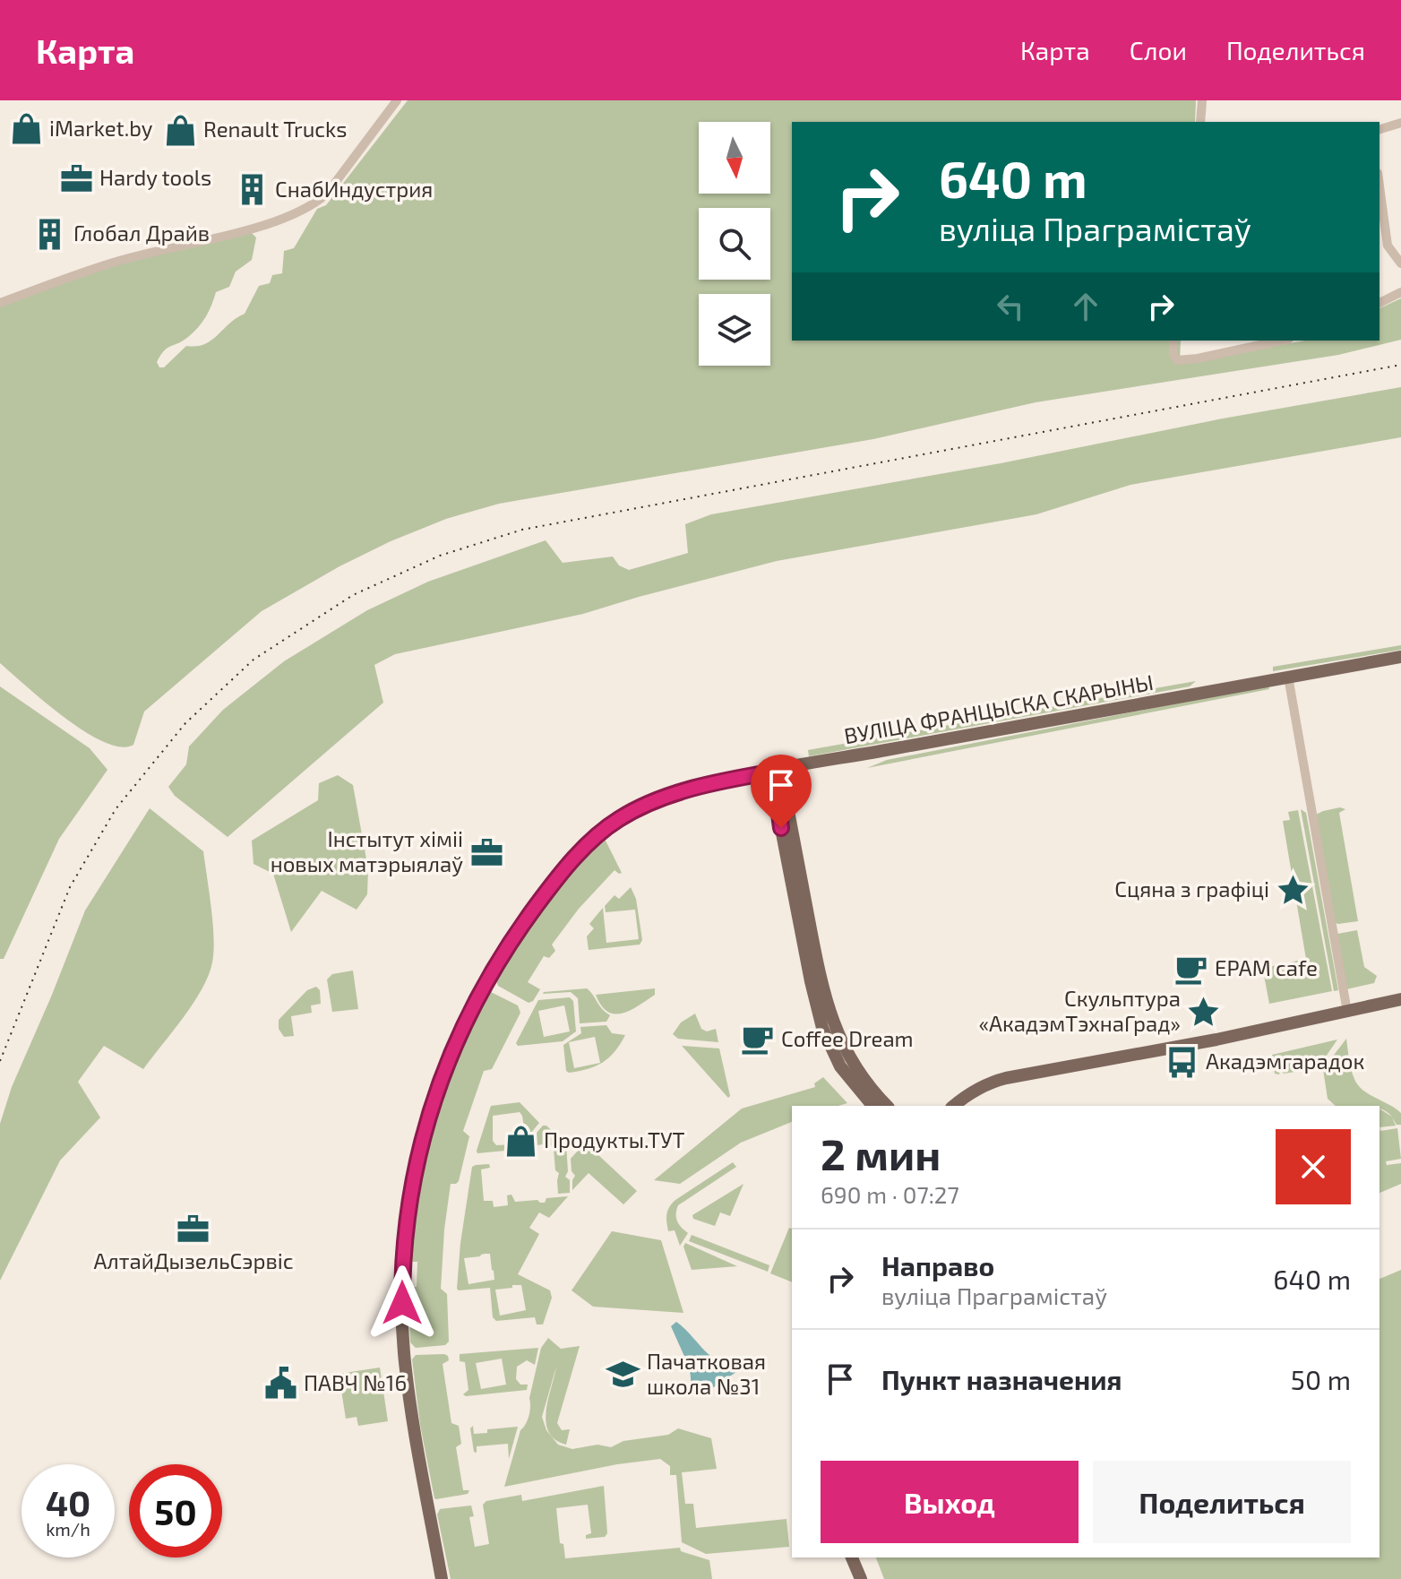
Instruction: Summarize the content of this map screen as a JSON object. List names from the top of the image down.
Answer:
{
  "streets": {
    "main road": ["ВУЛІЦА ФРАНЦЫСКА СКАРЫНЫ"]
  },
  "places": {
    "shop": ["iMarket.by", "Renault Trucks", "Продукты.ТУТ"],
    "office": ["Hardy tools", "Інстытут хіміі новых матэрыялаў", "АлтайДызельСэрвіс"],
    "building": ["СнабИндустрия", "Глобал Драйв"],
    "place": ["Сцяна з графіці", "Скульптура «АкадэмТэхнаГрад»"],
    "cafe": ["EPAM cafe", "Coffee Dream"],
    "bus stop": ["Акадэмгарадок"],
    "school or university": ["Пачатковая школа №31"],
    "public building": ["ПАВЧ №16"]
  },
  "north": "bottom",
  "page": {
    "header": "Карта",
    "nav": ["Карта", "Слои", "Поделиться"],
    "turn": ["640 m", "вуліца Праграмістаў"],
    "heading": ["2 мин", "690 m · 07:27"],
    "list": [
      {
        "name": "Направо",
        "note": "вуліца Праграмістаў",
        "value": "640 m"
      },
      {
        "name": "Пункт назначения",
        "value": "50 m"
      }
    ],
    "buttons": ["Выход", "Поделиться"],
    "speed": "40 km/h",
    "limit": "50"
  }
}
